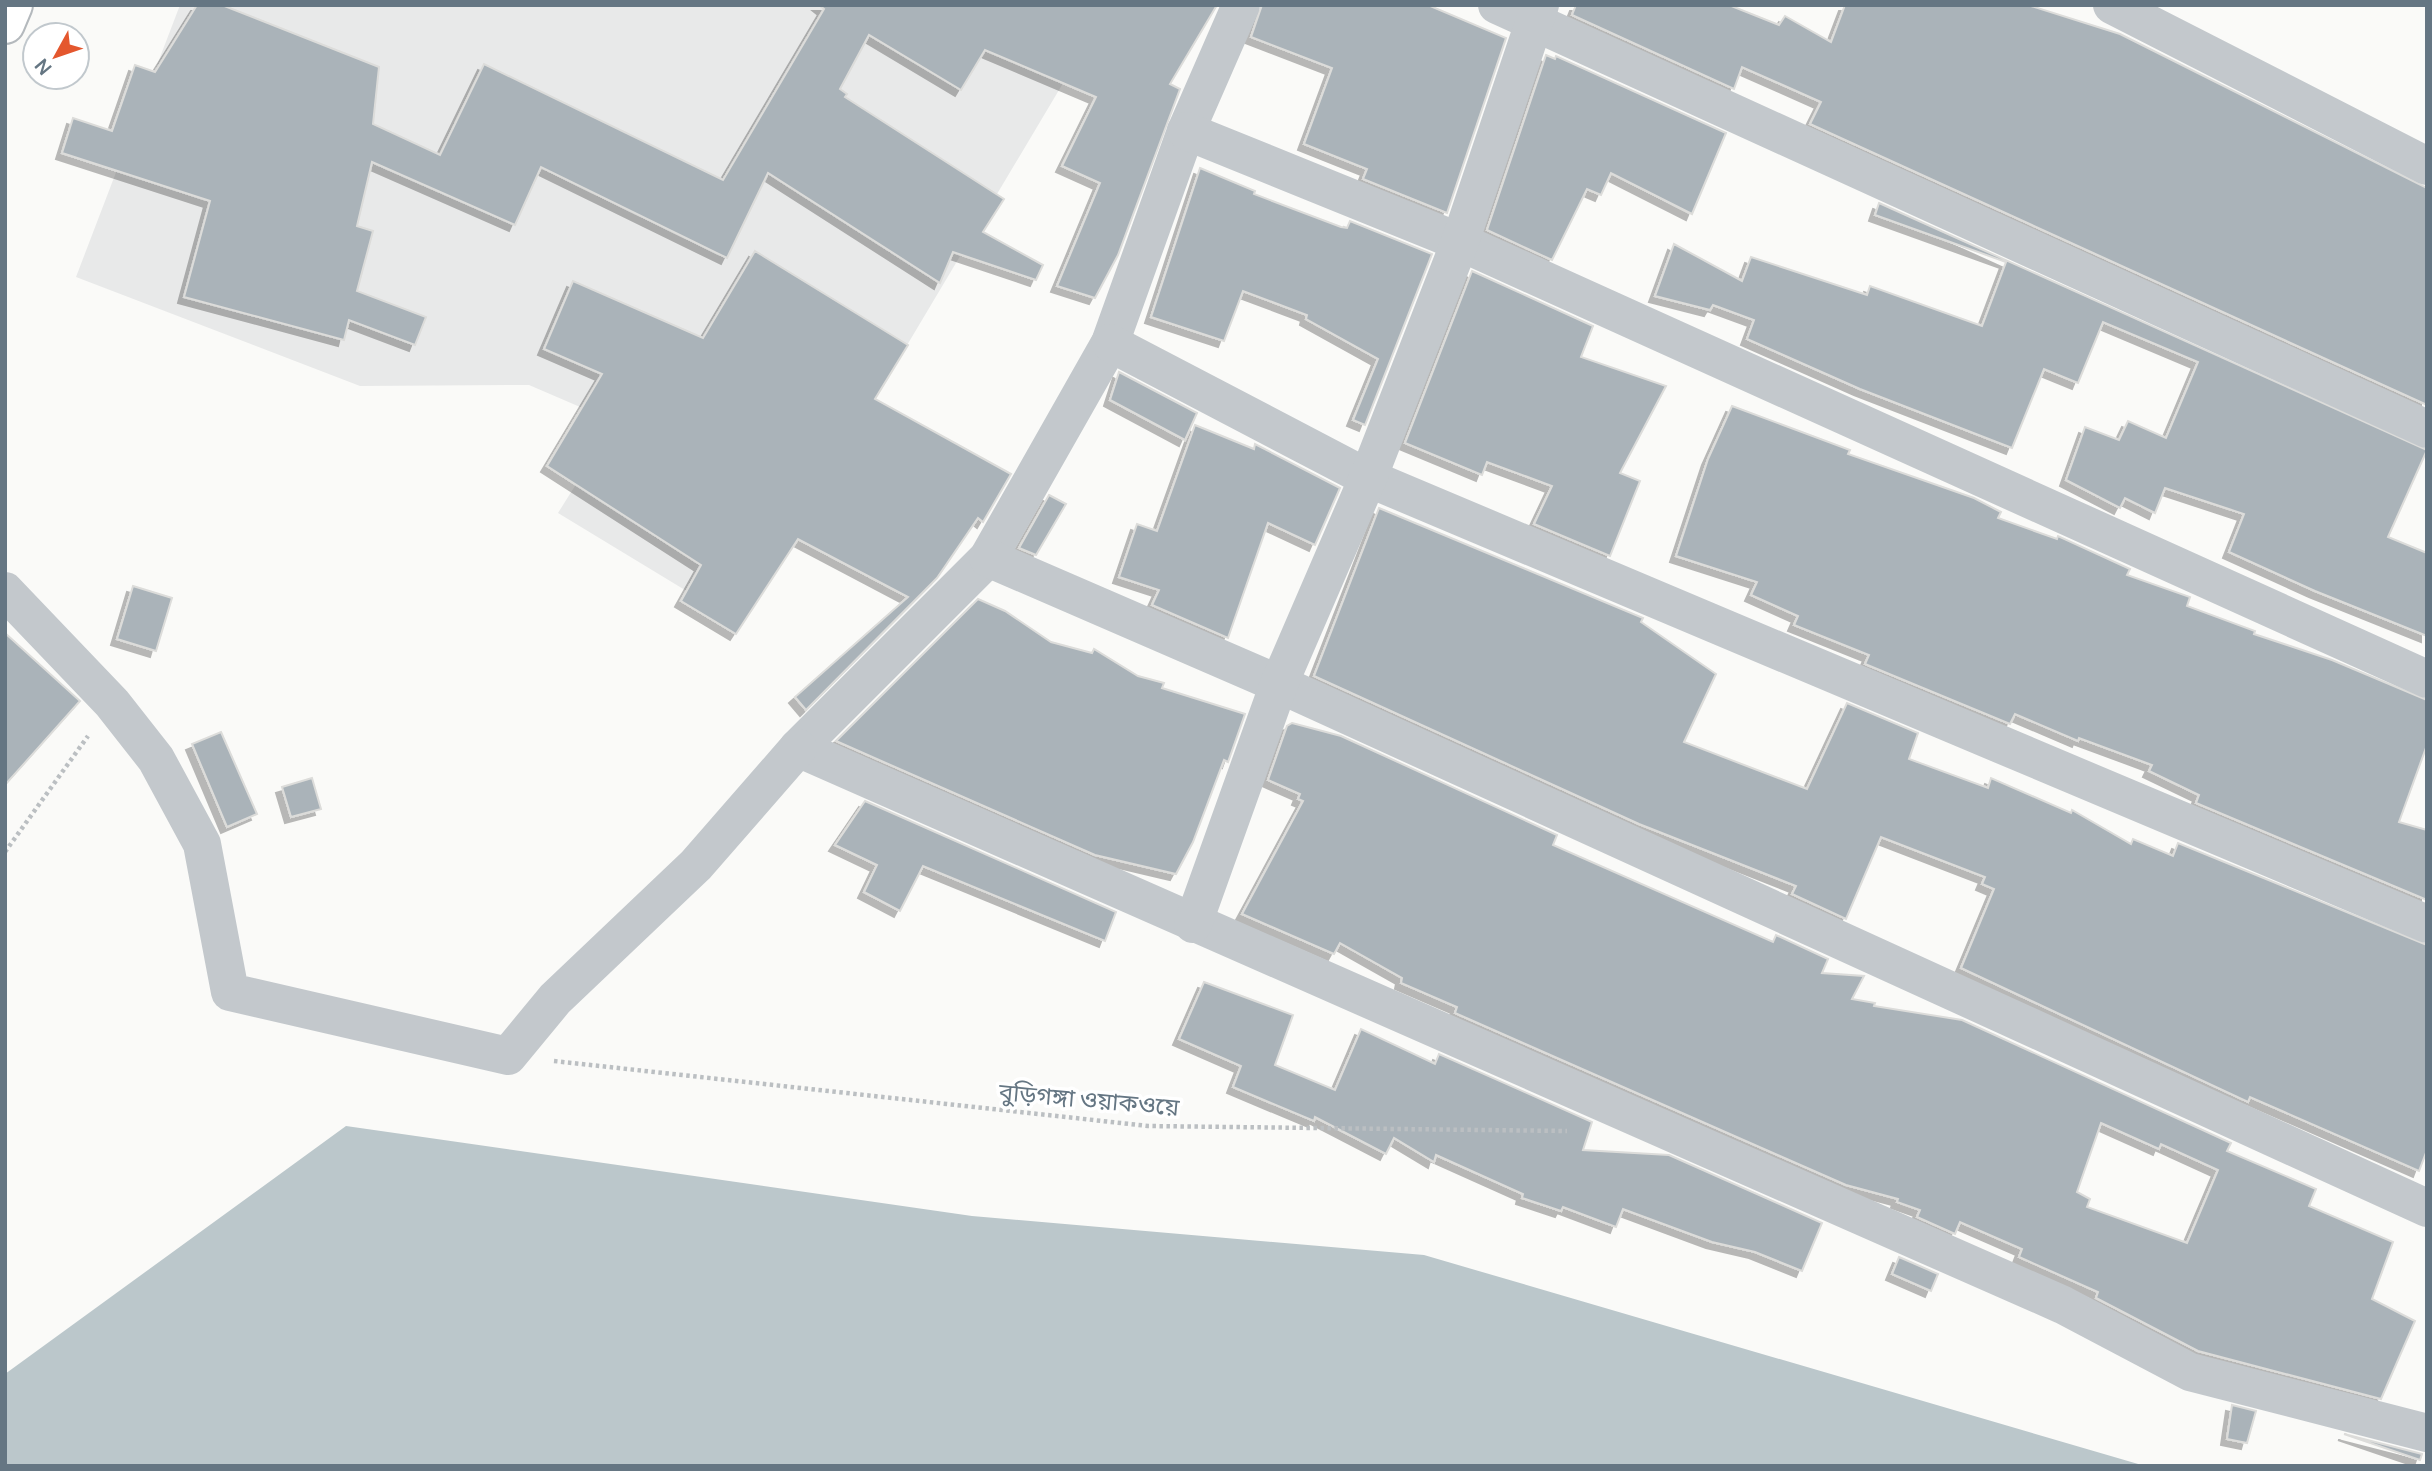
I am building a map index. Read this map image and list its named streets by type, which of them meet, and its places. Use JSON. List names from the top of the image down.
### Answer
{
  "streets": {
    "path": ["বুড়িগঙ্গা ওয়াকওয়ে"]
  },
  "north": "bottom left"
}
